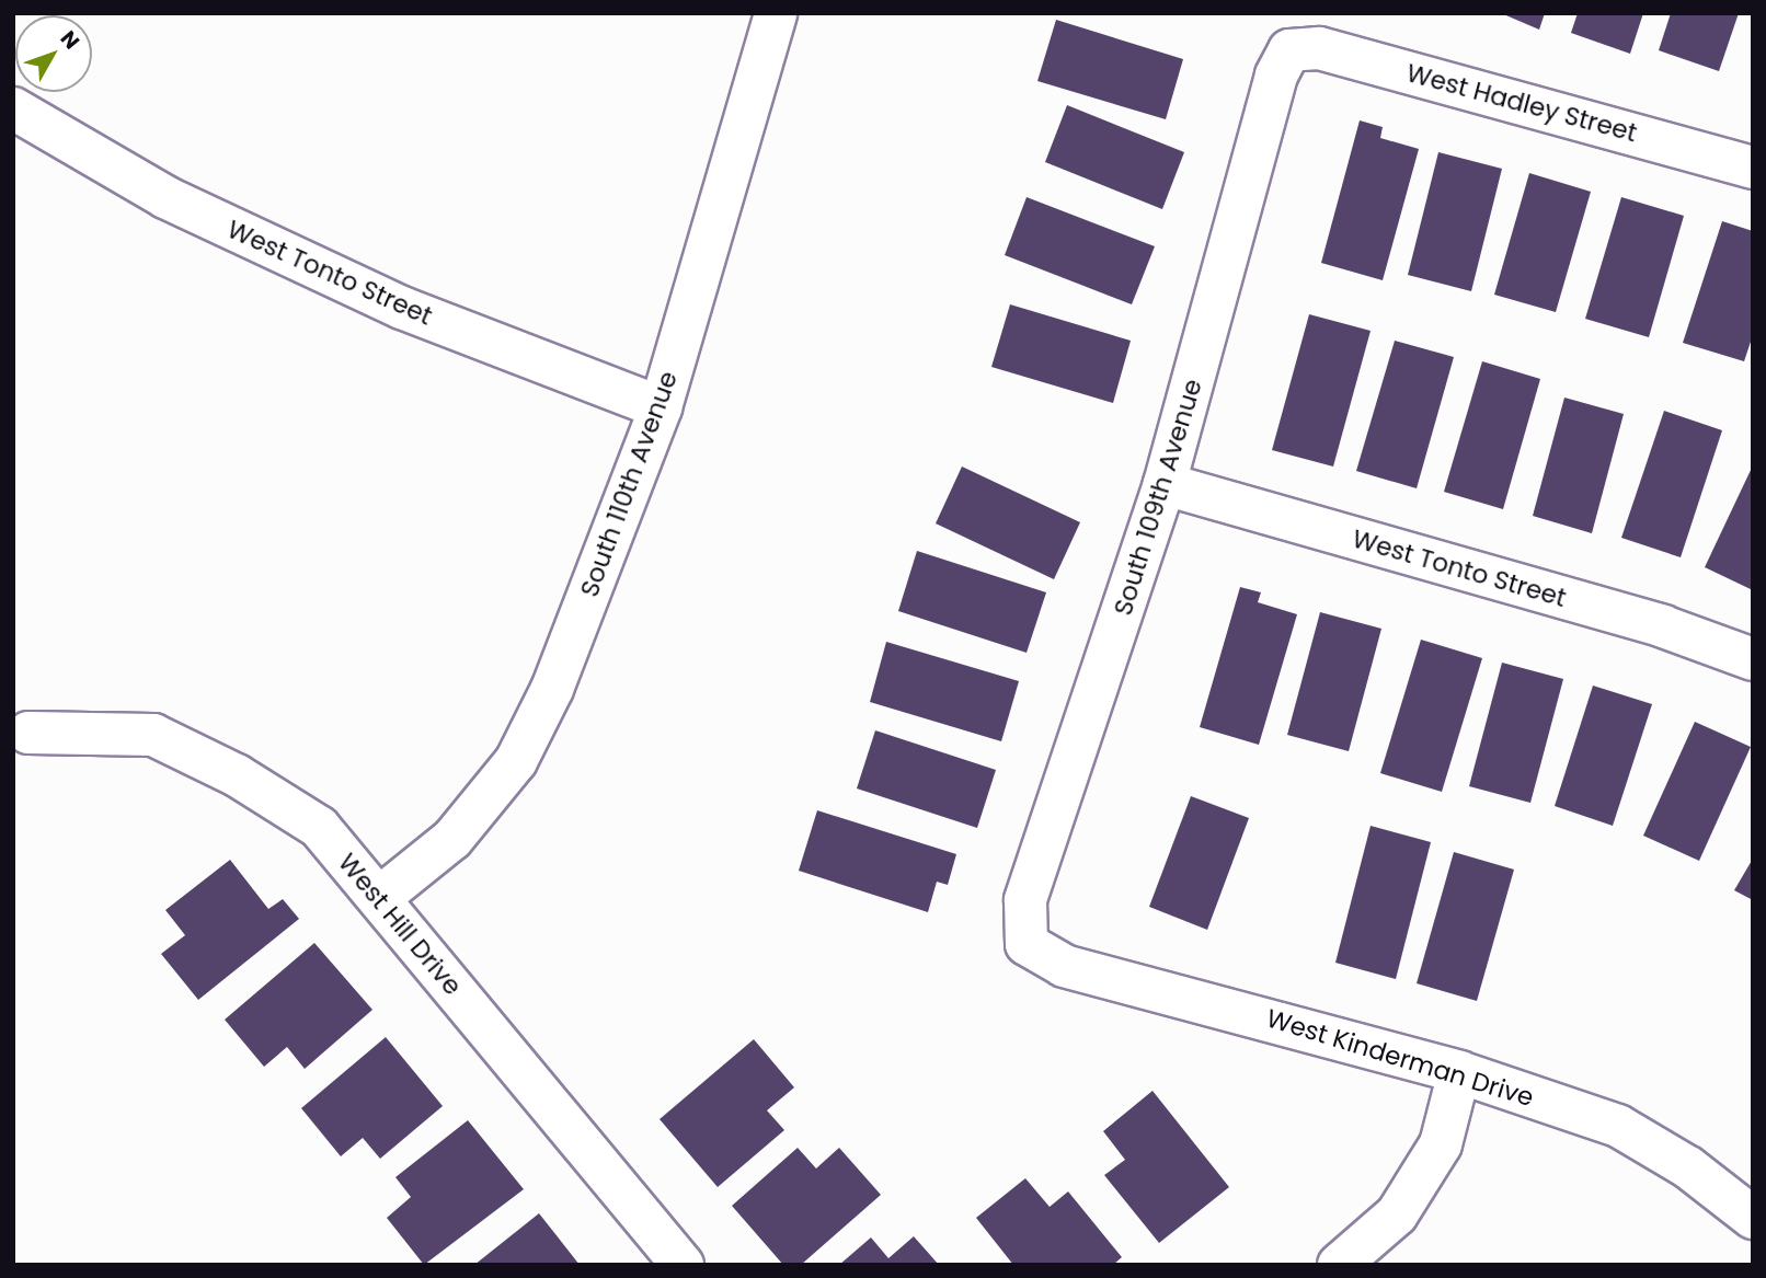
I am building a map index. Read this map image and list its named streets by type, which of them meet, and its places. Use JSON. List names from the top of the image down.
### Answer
{
  "streets": {
    "street": [
      "West Hadley Street",
      "West Tonto Street",
      "South 110th Avenue",
      "South 109th Avenue",
      "West Hill Drive",
      "West Kinderman Drive"
    ]
  },
  "crossings": [
    ["West Hadley Street", "South 109th Avenue"],
    ["West Tonto Street", "South 110th Avenue"],
    ["West Tonto Street", "South 109th Avenue"],
    ["South 110th Avenue", "West Hill Drive"],
    ["South 109th Avenue", "West Kinderman Drive"]
  ],
  "north": "top right"
}
